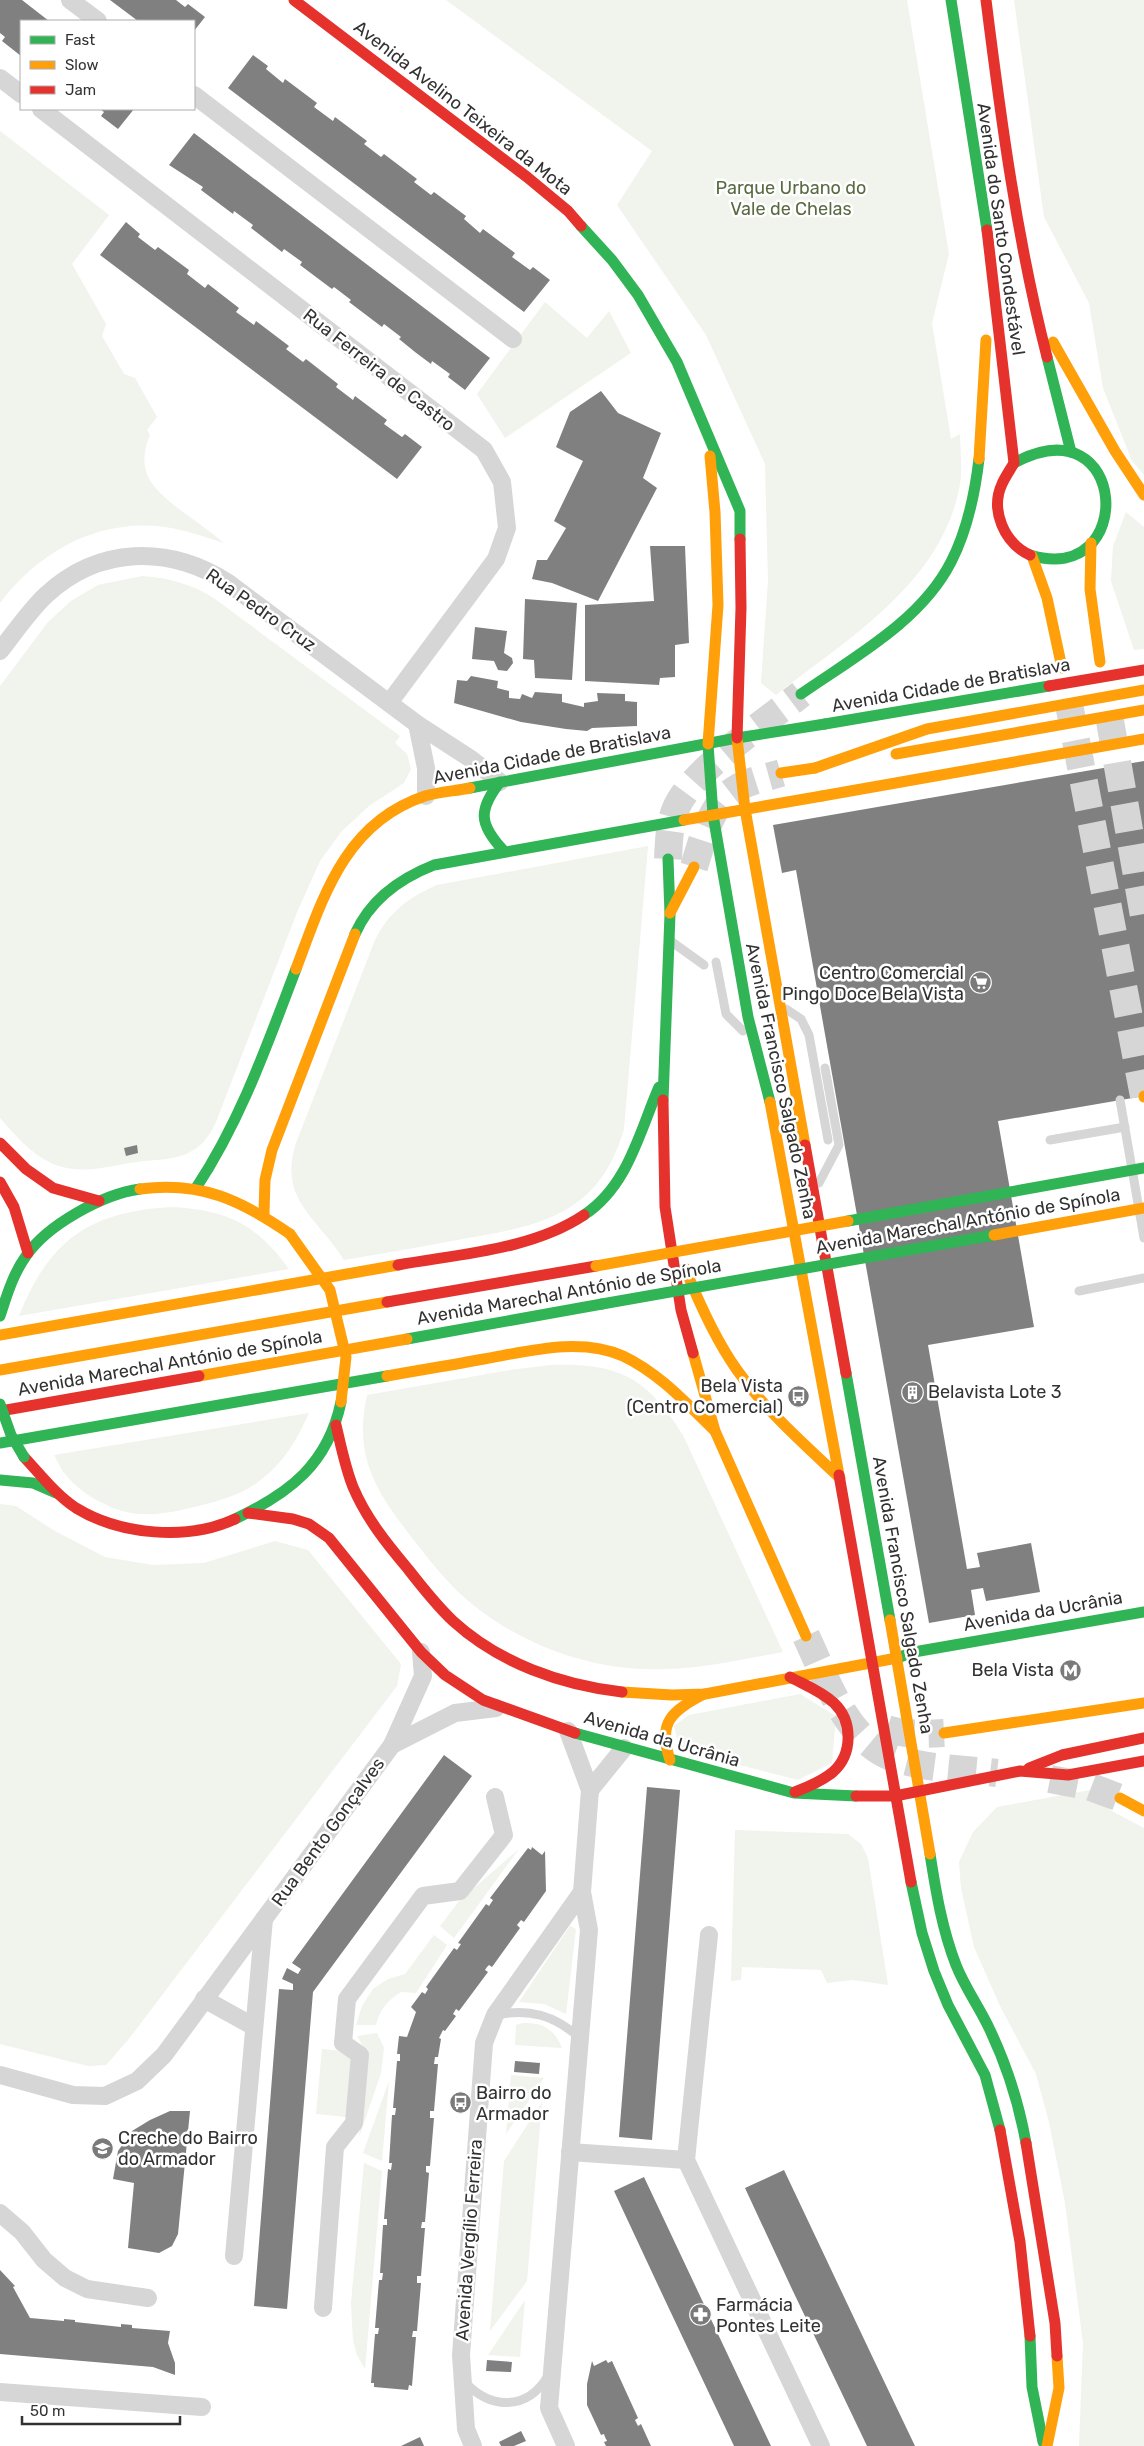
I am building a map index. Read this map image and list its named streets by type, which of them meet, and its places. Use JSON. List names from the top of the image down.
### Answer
{
  "streets": {
    "main road": [
      "Avenida Avelino Teixeira da Mota",
      "Avenida do Santo Condestável",
      "Avenida Cidade de Bratislava",
      "Avenida Francisco Salgado Zenha",
      "Avenida Marechal António de Spínola",
      "Avenida da Ucrânia"
    ],
    "street": [
      "Rua Ferreira de Castro",
      "Rua Pedro Cruz",
      "Rua Bento Gonçalves",
      "Avenida Vergílio Ferreira"
    ]
  },
  "crossings": [
    ["Avenida Avelino Teixeira da Mota", "Avenida Cidade de Bratislava"],
    ["Avenida Avelino Teixeira da Mota", "Avenida Francisco Salgado Zenha"],
    ["Rua Ferreira de Castro", "Rua Pedro Cruz"],
    ["Rua Pedro Cruz", "Avenida Cidade de Bratislava"],
    ["Avenida Cidade de Bratislava", "Avenida Francisco Salgado Zenha"],
    ["Avenida Francisco Salgado Zenha", "Avenida da Ucrânia"],
    ["Avenida da Ucrânia", "Rua Bento Gonçalves"]
  ],
  "parks": ["Parque Urbano do Vale de Chelas"],
  "places": {
    "supermarket": ["Centro Comercial Pingo Doce Bela Vista"],
    "building": ["Belavista Lote 3"],
    "bus stop": ["Bela Vista (Centro Comercial)", "Bairro do Armador"],
    "metro station": ["Bela Vista"],
    "school or university": ["Creche do Bairro do Armador"],
    "pharmacy": ["Farmácia Pontes Leite"]
  },
  "legend": ["Fast", "Slow", "Jam"],
  "scale_bar": "50 m"
}
